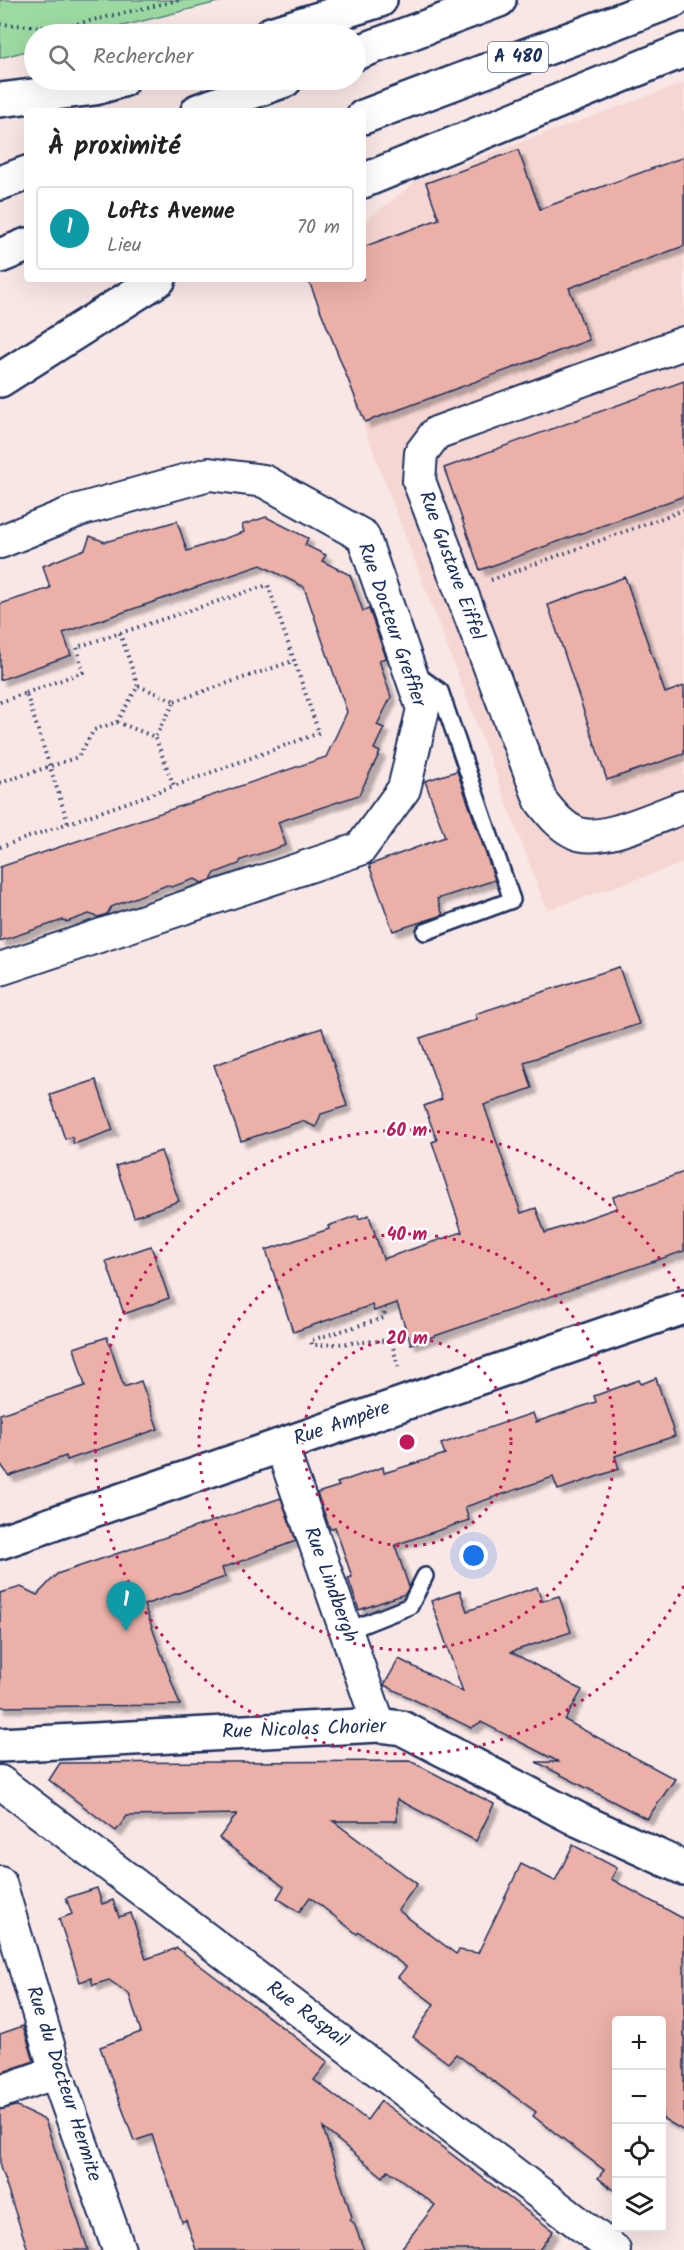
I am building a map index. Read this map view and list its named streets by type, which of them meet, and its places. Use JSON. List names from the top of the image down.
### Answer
{
  "streets": {
    "main road": ["A 480", "Rue Ampère", "Rue Nicolas Chorier"],
    "street": [
      "Rue Gustave Eiffel",
      "Rue Docteur Greffier",
      "Rue Lindbergh",
      "Rue Raspail",
      "Rue du Docteur Hermite"
    ]
  },
  "crossings": [
    ["Rue Ampère", "Rue Lindbergh"],
    ["Rue Lindbergh", "Rue Nicolas Chorier"]
  ],
  "page": {
    "search": "Rechercher",
    "heading": "À proximité",
    "list": [
      {
        "mark": "1",
        "name": "Lofts Avenue",
        "note": "Lieu",
        "value": "70 m"
      }
    ],
    "pins": "1",
    "map_buttons": ["+", "−"]
  },
  "rings": ["60 m", "40 m", "20 m"]
}
